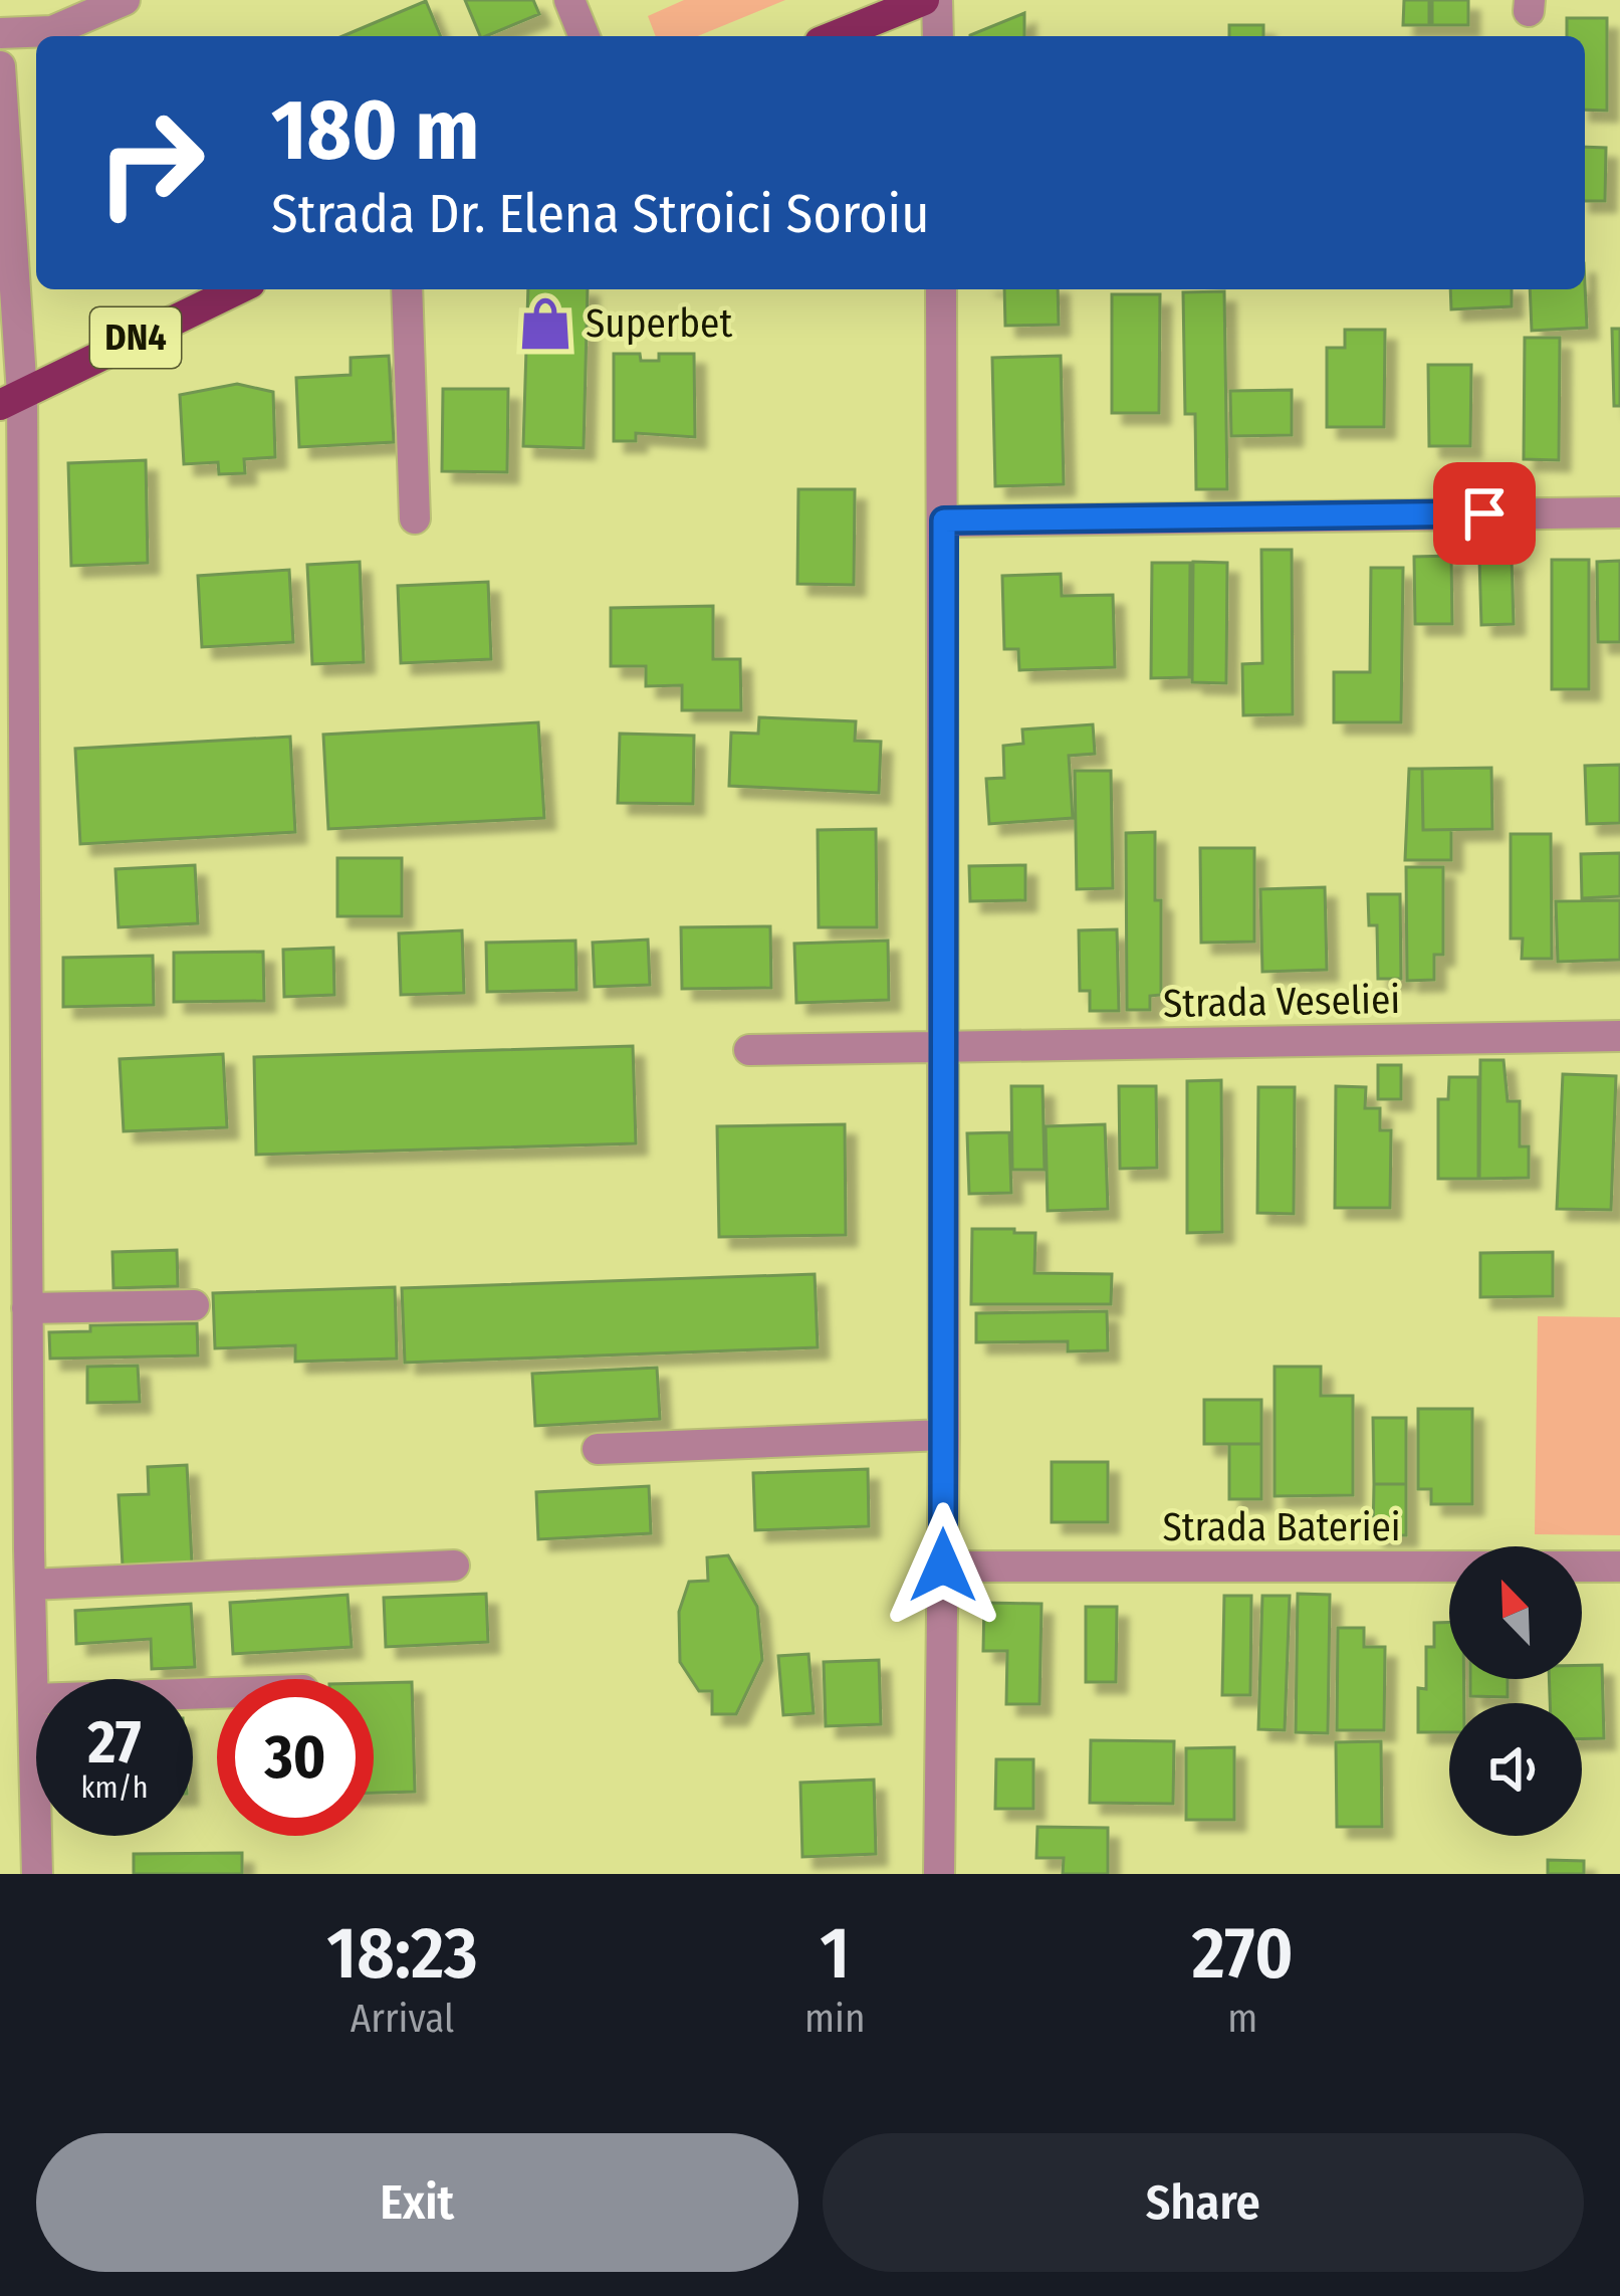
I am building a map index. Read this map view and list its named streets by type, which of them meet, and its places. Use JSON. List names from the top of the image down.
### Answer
{
  "streets": {
    "main road": ["DN4"],
    "street": ["Strada Veseliei", "Strada Bateriei"]
  },
  "places": {
    "shop": ["Superbet"]
  },
  "north": "top left",
  "page": {
    "turn": ["180 m", "Strada Dr. Elena Stroici Soroiu"],
    "speed": "27 km/h",
    "limit": "30",
    "eta": [
      "18:23",
      "Arrival",
      "1",
      "min",
      "270",
      "m"
    ],
    "buttons": ["Exit", "Share"]
  }
}
